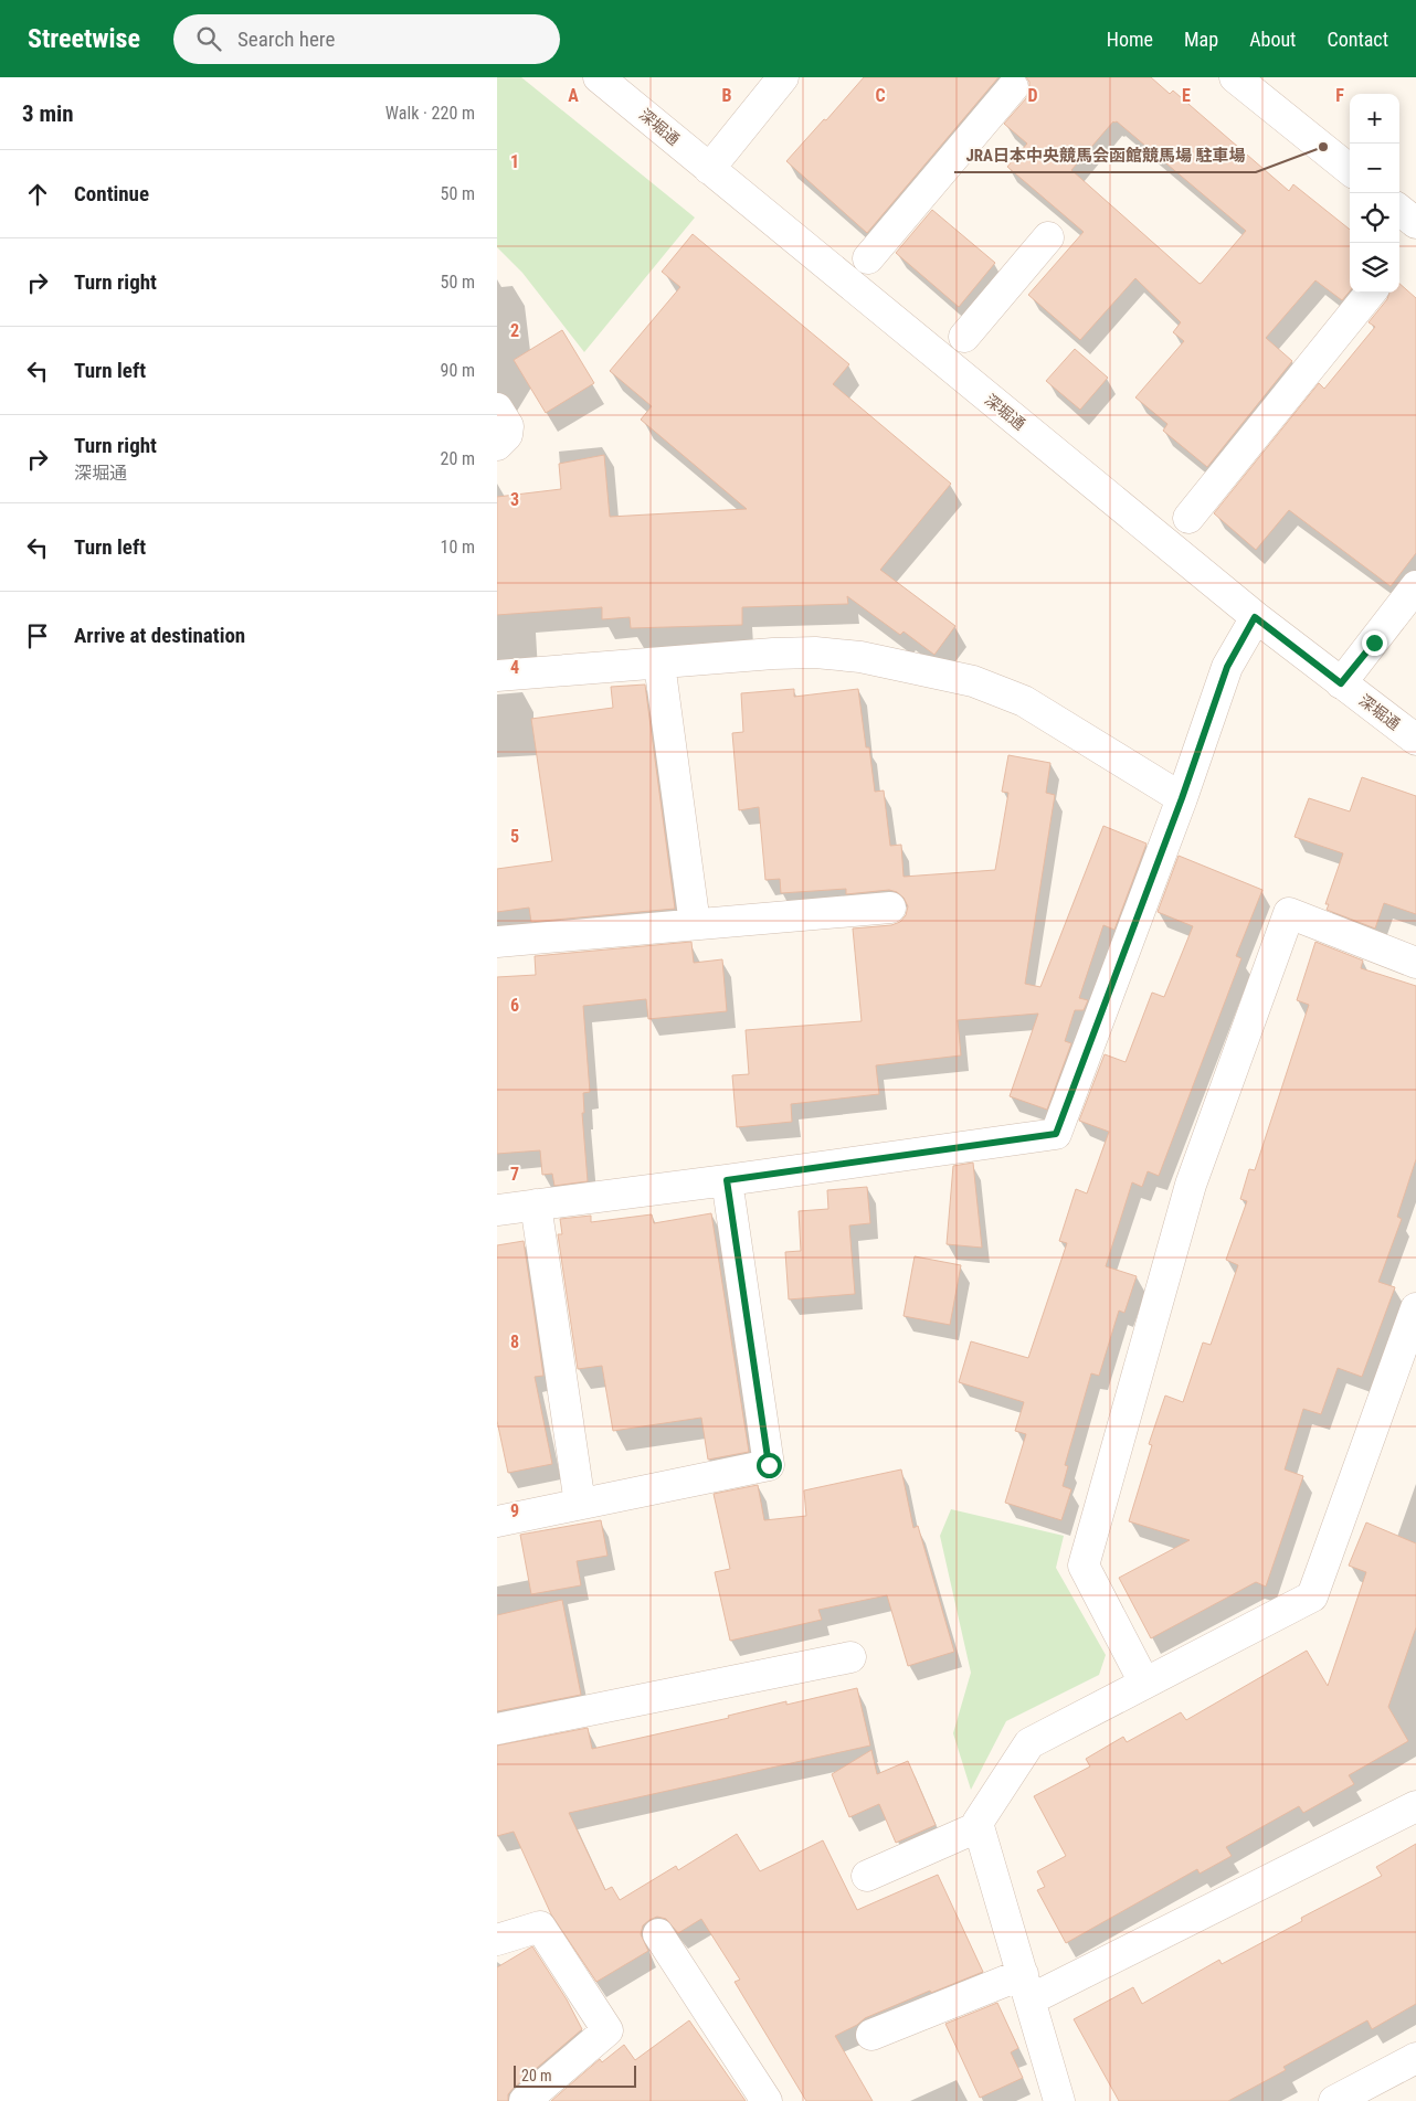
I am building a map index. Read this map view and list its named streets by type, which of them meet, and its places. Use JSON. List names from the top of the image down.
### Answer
{
  "streets": {
    "street": ["深堀通"]
  },
  "places": ["JRA日本中央競馬会函館競馬場 駐車場"],
  "scale_bar": "20 m",
  "page": {
    "header": "Streetwise",
    "search": "Search here",
    "nav": [
      "Home",
      "Map",
      "About",
      "Contact"
    ],
    "heading": ["3 min", "Walk · 220 m"],
    "map_buttons": ["+", "−"],
    "list": [
      ["Continue", "50 m"],
      ["Turn right", "50 m"],
      ["Turn left", "90 m"],
      ["Turn right", "深堀通", "20 m"],
      ["Turn left", "10 m"],
      "Arrive at destination"
    ],
    "scale": "20 m"
  },
  "grid": {
    "columns": [
      "A",
      "B",
      "C",
      "D",
      "E",
      "F"
    ],
    "rows": [
      "1",
      "2",
      "3",
      "4",
      "5",
      "6",
      "7",
      "8",
      "9"
    ]
  }
}
